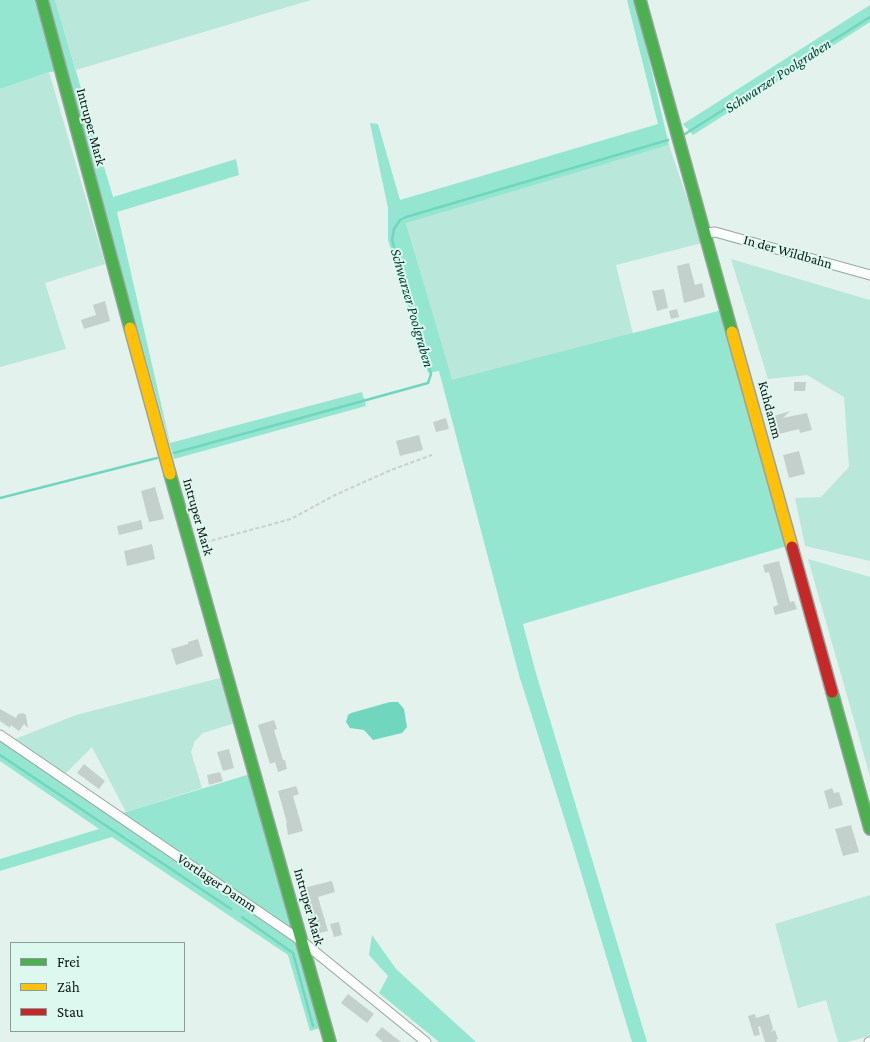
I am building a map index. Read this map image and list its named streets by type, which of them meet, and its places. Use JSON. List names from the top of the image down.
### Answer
{
  "streets": {
    "street": [
      "Intruper Mark",
      "In der Wildbahn",
      "Kuhdamm",
      "Vortlager Damm"
    ]
  },
  "crossings": [
    ["Intruper Mark", "Vortlager Damm"],
    ["In der Wildbahn", "Kuhdamm"]
  ],
  "water": ["Schwarzer Poolgraben"],
  "legend": ["Frei", "Zäh", "Stau"]
}
